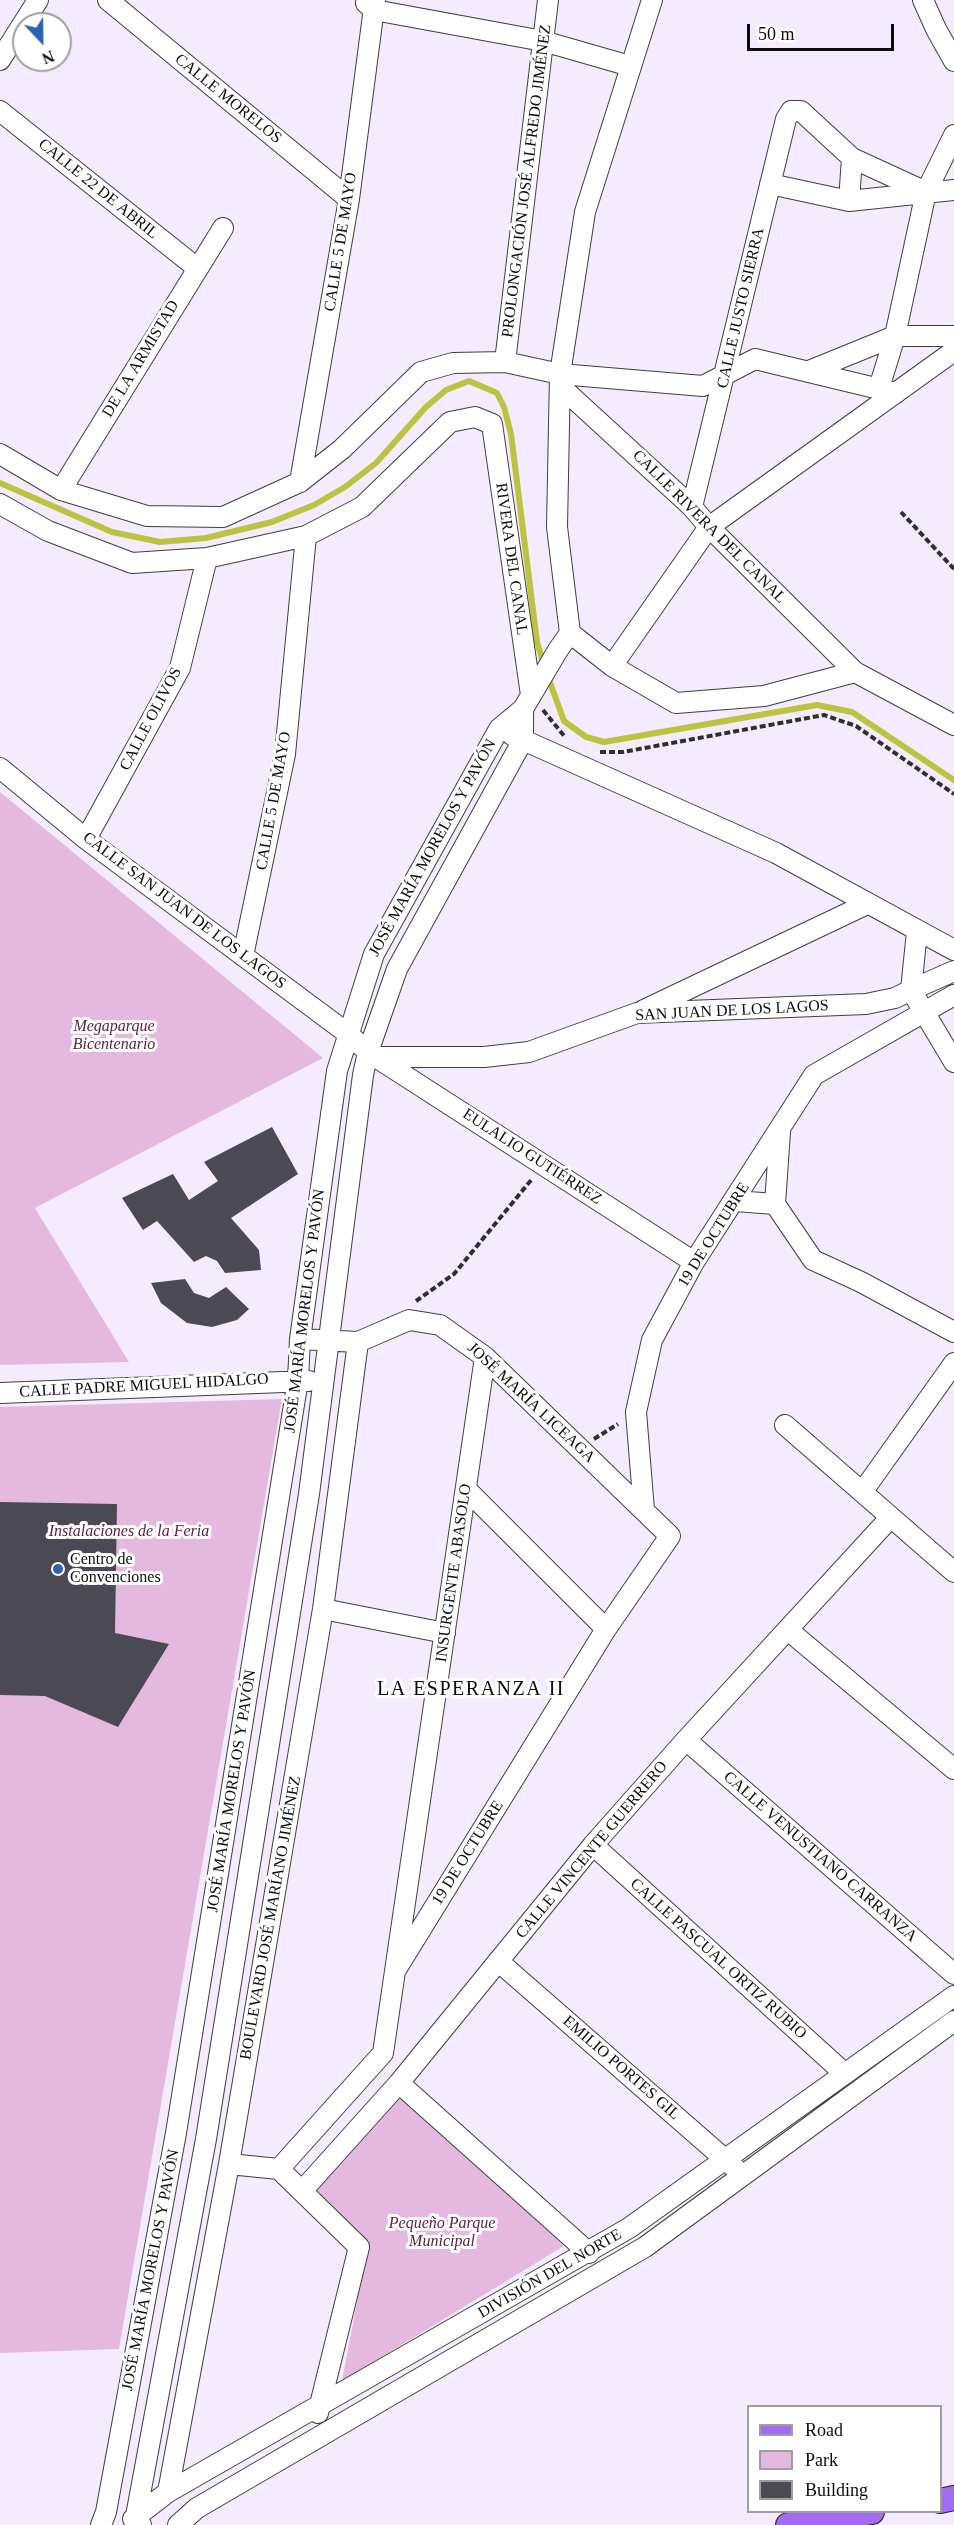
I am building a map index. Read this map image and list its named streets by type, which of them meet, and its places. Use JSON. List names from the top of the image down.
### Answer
{
  "streets": {
    "street": [
      "CALLE MORELOS",
      "PROLONGACIÓN JOSÉ ALFREDO JIMÉNEZ",
      "CALLE 22 DE ABRIL",
      "CALLE 5 DE MAYO",
      "CALLE JUSTO SIERRA",
      "DE LA ARMISTAD",
      "CALLE RIVERA DEL CANAL",
      "RIVERA DEL CANAL",
      "CALLE OLIVOS",
      "JOSÉ MARÍA MORELOS Y PAVÓN",
      "CALLE SAN JUAN DE LOS LAGOS",
      "SAN JUAN DE LOS LAGOS",
      "EULALIO GUTIÉRREZ",
      "19 DE OCTUBRE",
      "CALLE PADRE MIGUEL HIDALGO",
      "JOSÉ MARÍA LICEAGA",
      "INSURGENTE ABASOLO",
      "CALLE VINCENTE GUERRERO",
      "CALLE VENUSTIANO CARRANZA",
      "BOULEVARD JOSÉ MARÍANO JIMÉNEZ",
      "CALLE PASCUAL ORTIZ RUBIO",
      "EMILIO PORTES GIL",
      "DIVISIÓN DEL NORTE"
    ]
  },
  "crossings": [
    ["CALLE MORELOS", "CALLE 5 DE MAYO"],
    ["CALLE 22 DE ABRIL", "DE LA ARMISTAD"],
    ["CALLE 5 DE MAYO", "RIVERA DEL CANAL"],
    ["CALLE 5 DE MAYO", "CALLE SAN JUAN DE LOS LAGOS"],
    ["CALLE JUSTO SIERRA", "CALLE RIVERA DEL CANAL"],
    ["RIVERA DEL CANAL", "JOSÉ MARÍA MORELOS Y PAVÓN"],
    ["CALLE OLIVOS", "CALLE SAN JUAN DE LOS LAGOS"],
    ["JOSÉ MARÍA MORELOS Y PAVÓN", "CALLE SAN JUAN DE LOS LAGOS"],
    ["JOSÉ MARÍA MORELOS Y PAVÓN", "SAN JUAN DE LOS LAGOS"],
    ["JOSÉ MARÍA MORELOS Y PAVÓN", "EULALIO GUTIÉRREZ"],
    ["JOSÉ MARÍA MORELOS Y PAVÓN", "CALLE PADRE MIGUEL HIDALGO"],
    ["JOSÉ MARÍA MORELOS Y PAVÓN", "JOSÉ MARÍA LICEAGA"],
    ["JOSÉ MARÍA MORELOS Y PAVÓN", "DIVISIÓN DEL NORTE"],
    ["CALLE SAN JUAN DE LOS LAGOS", "SAN JUAN DE LOS LAGOS"],
    ["CALLE SAN JUAN DE LOS LAGOS", "EULALIO GUTIÉRREZ"],
    ["SAN JUAN DE LOS LAGOS", "EULALIO GUTIÉRREZ"],
    ["EULALIO GUTIÉRREZ", "19 DE OCTUBRE"],
    ["19 DE OCTUBRE", "JOSÉ MARÍA LICEAGA"],
    ["19 DE OCTUBRE", "INSURGENTE ABASOLO"],
    ["JOSÉ MARÍA LICEAGA", "INSURGENTE ABASOLO"],
    ["JOSÉ MARÍA LICEAGA", "BOULEVARD JOSÉ MARÍANO JIMÉNEZ"],
    ["CALLE VINCENTE GUERRERO", "CALLE VENUSTIANO CARRANZA"],
    ["CALLE VINCENTE GUERRERO", "CALLE PASCUAL ORTIZ RUBIO"],
    ["CALLE VINCENTE GUERRERO", "EMILIO PORTES GIL"],
    ["BOULEVARD JOSÉ MARÍANO JIMÉNEZ", "DIVISIÓN DEL NORTE"],
    ["CALLE PASCUAL ORTIZ RUBIO", "DIVISIÓN DEL NORTE"],
    ["EMILIO PORTES GIL", "DIVISIÓN DEL NORTE"]
  ],
  "districts": ["LA ESPERANZA II"],
  "parks": ["Megaparque Bicentenario", "Instalaciones de la Feria", "Pequeño Parque Municipal"],
  "places": ["Centro de Convenciones"],
  "legend": ["Road", "Park", "Building"],
  "scale_bar": "50 m",
  "north": "bottom"
}
